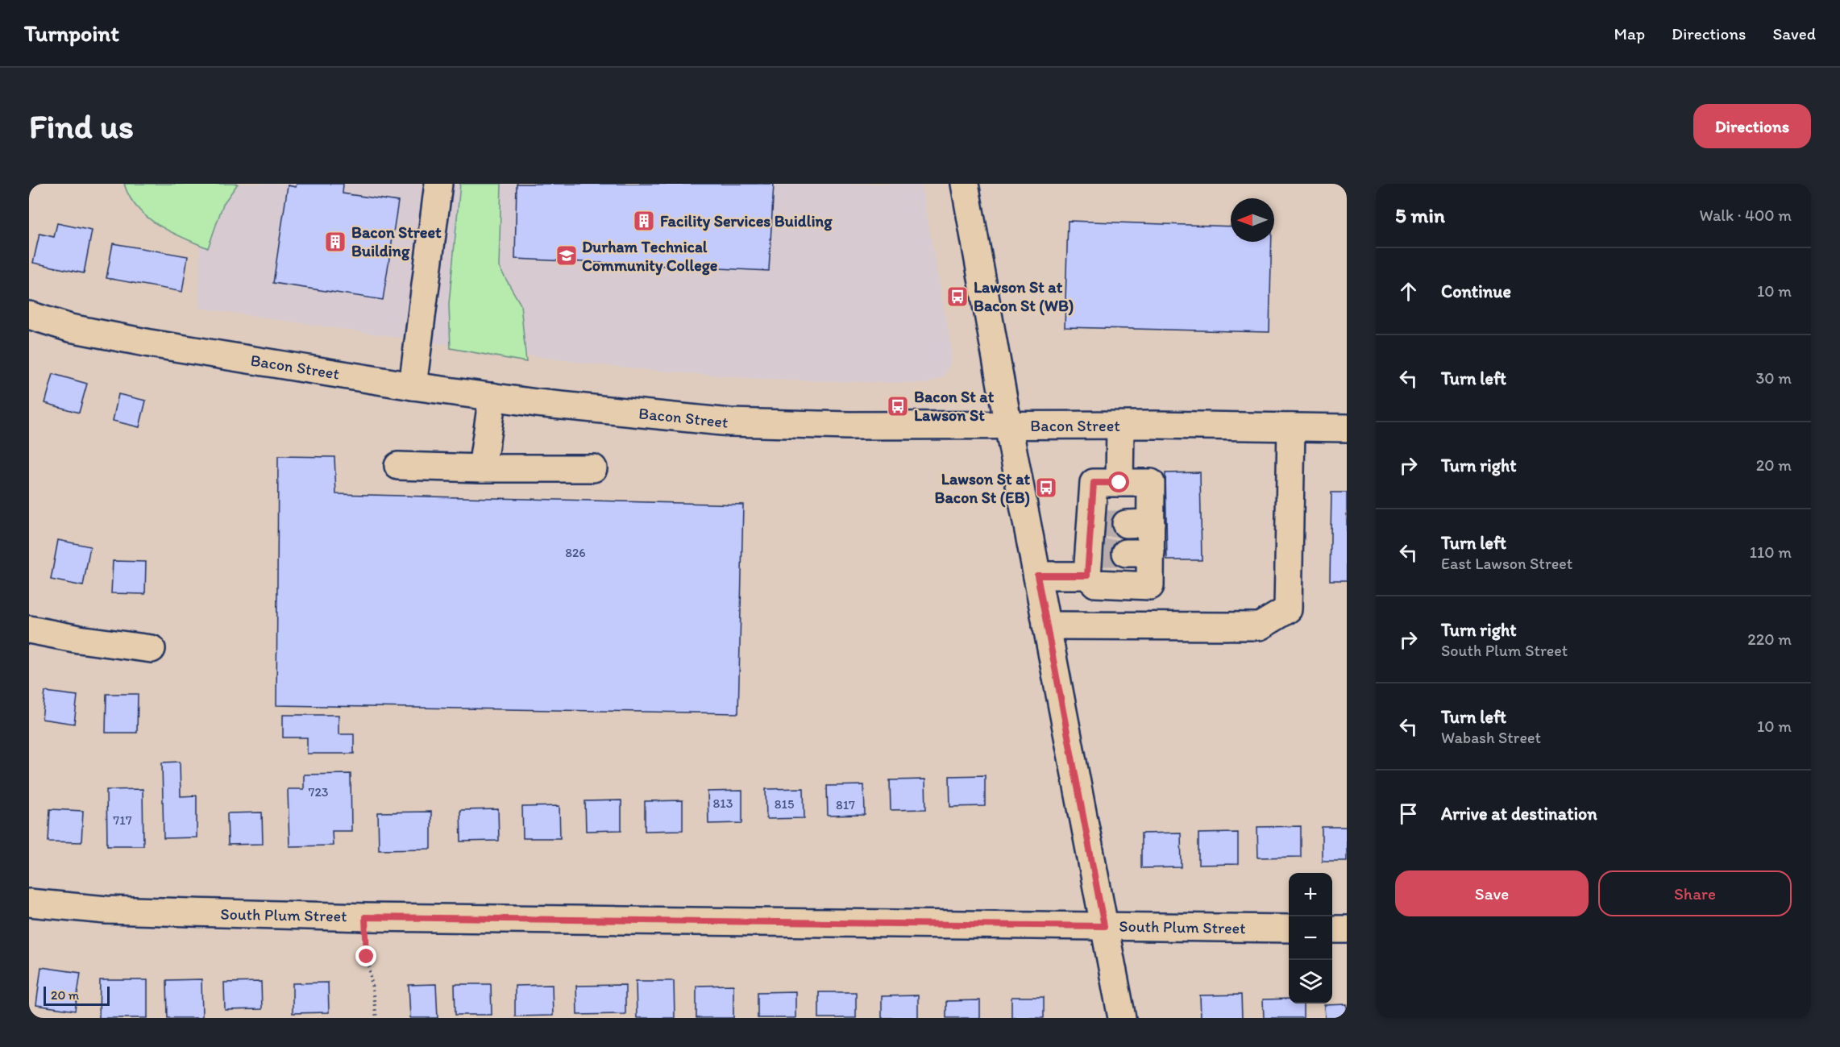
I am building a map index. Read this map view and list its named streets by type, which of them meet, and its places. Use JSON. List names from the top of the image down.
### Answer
{
  "streets": {
    "street": ["Bacon Street", "South Plum Street"]
  },
  "places": {
    "building": ["Facility Services Buidling", "Bacon Street Building"],
    "school or university": ["Durham Technical Community College"],
    "bus stop": ["Lawson St at Bacon St (WB)", "Bacon St at Lawson St", "Lawson St at Bacon St (EB)"]
  },
  "house_numbers": [
    "826",
    "723",
    "813",
    "815",
    "817",
    "717"
  ],
  "scale_bar": "20 m",
  "north": "left",
  "page": {
    "header": "Turnpoint",
    "nav": ["Map", "Directions", "Saved"],
    "buttons": [
      "Directions",
      ["Save", "Share"]
    ],
    "title": "Find us",
    "heading": ["5 min", "Walk · 400 m"],
    "list": [
      ["Continue", "10 m"],
      ["Turn left", "30 m"],
      ["Turn right", "20 m"],
      ["Turn left", "East Lawson Street", "110 m"],
      ["Turn right", "South Plum Street", "220 m"],
      ["Turn left", "Wabash Street", "10 m"],
      "Arrive at destination"
    ],
    "map_buttons": ["+", "−"],
    "scale": "20 m"
  }
}
